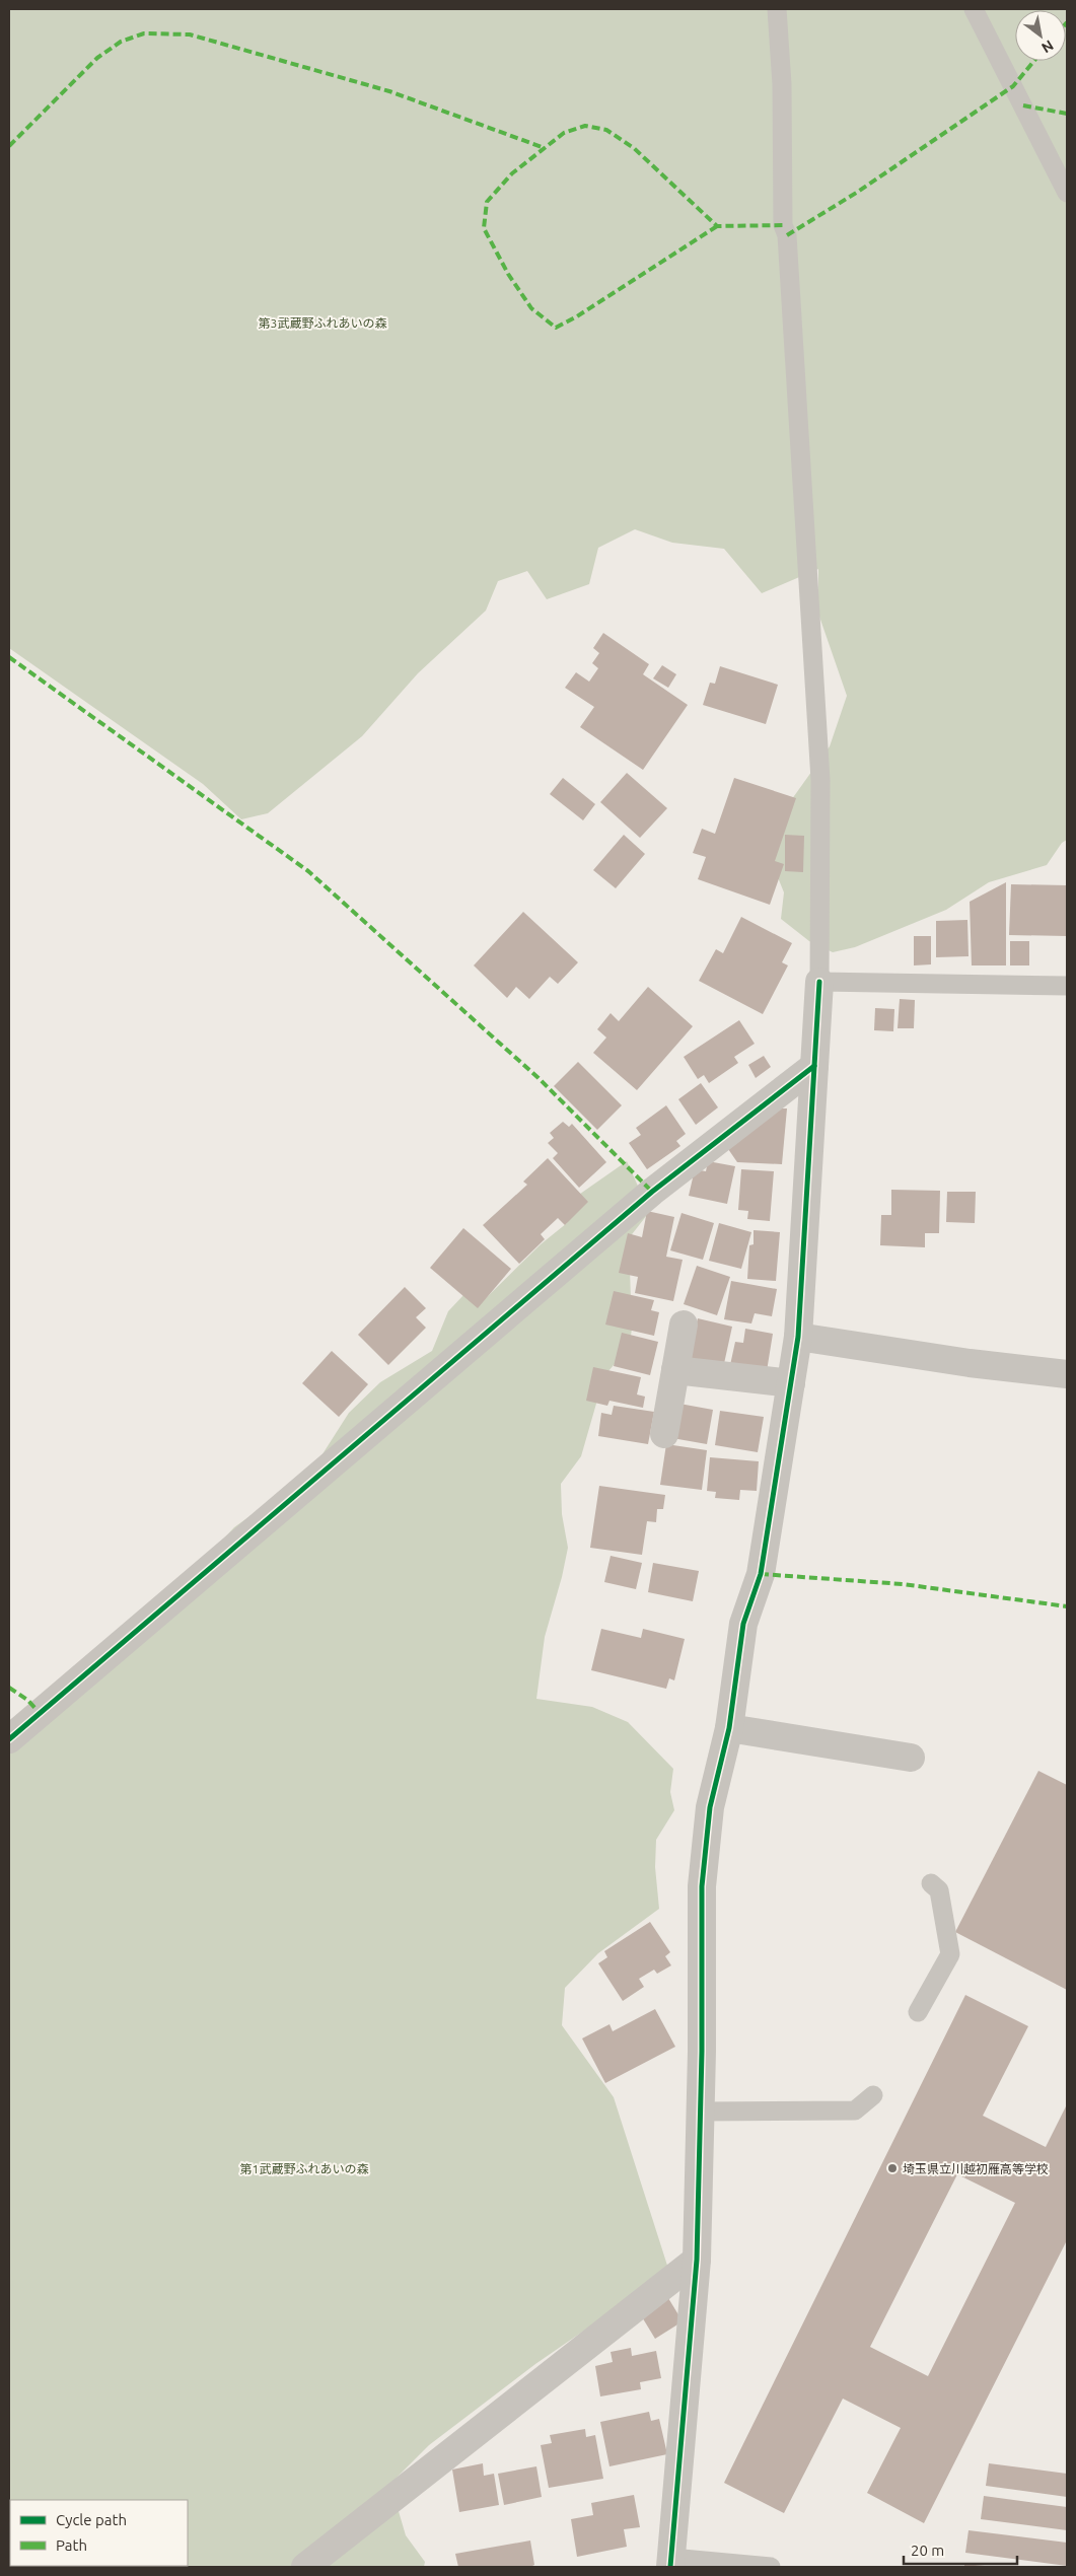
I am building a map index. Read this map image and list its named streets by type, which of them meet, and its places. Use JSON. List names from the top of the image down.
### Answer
{
  "parks": ["第3武蔵野ふれあいの森", "第1武蔵野ふれあいの森"],
  "places": ["埼玉県立川越初雁高等学校"],
  "legend": ["Cycle path", "Path"],
  "scale_bar": "20 m",
  "north": "bottom right"
}
